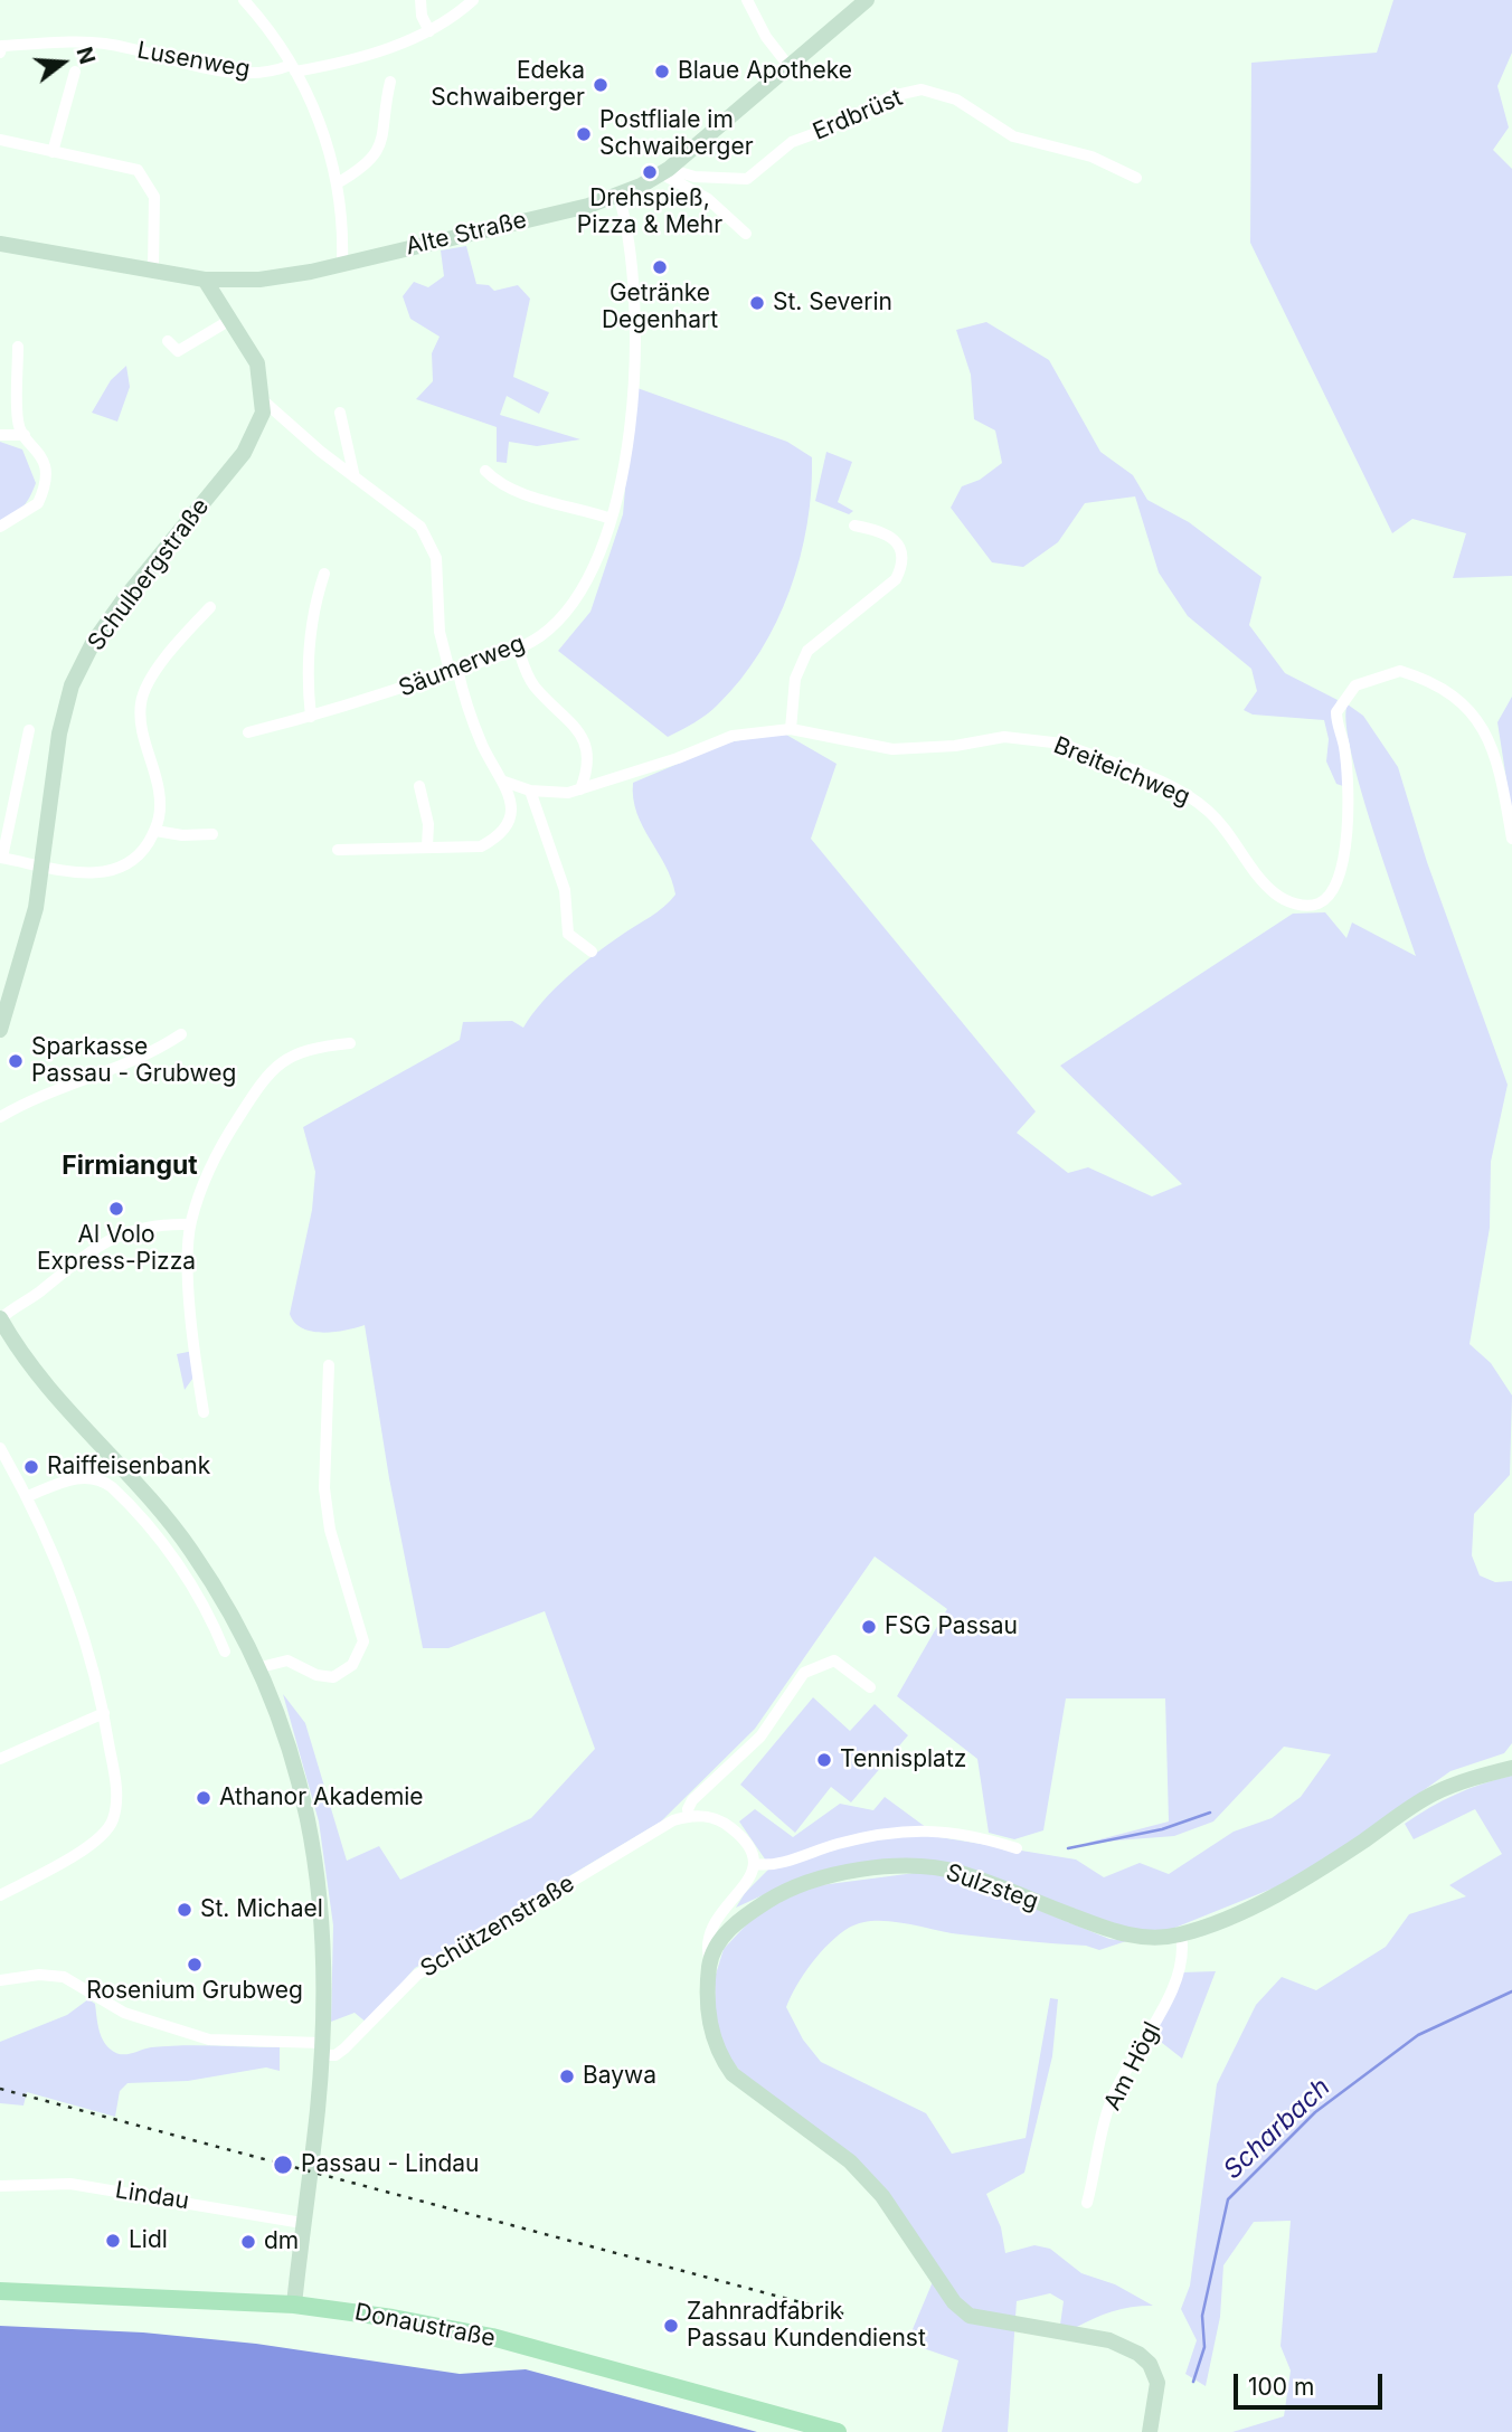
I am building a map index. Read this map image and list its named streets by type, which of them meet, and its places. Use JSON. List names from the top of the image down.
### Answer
{
  "streets": {
    "main road": ["Donaustraße"],
    "street": [
      "Lusenweg",
      "Erdbrüst",
      "Alte Straße",
      "Schulbergstraße",
      "Säumerweg",
      "Breiteichweg",
      "Sulzsteg",
      "Schützenstraße",
      "Am Högl",
      "Lindau"
    ]
  },
  "crossings": [
    ["Erdbrüst", "Alte Straße"],
    ["Alte Straße", "Schulbergstraße"],
    ["Alte Straße", "Säumerweg"],
    ["Sulzsteg", "Am Högl"]
  ],
  "districts": ["Firmiangut"],
  "water": ["Scharbach"],
  "places": [
    "Blaue Apotheke",
    "Edeka Schwaiberger",
    "Postfliale im Schwaiberger",
    "Drehspieß, Pizza & Mehr",
    "Getränke Degenhart",
    "St. Severin",
    "Sparkasse Passau - Grubweg",
    "Al Volo Express-Pizza",
    "Raiffeisenbank",
    "FSG Passau",
    "Tennisplatz",
    "Athanor Akademie",
    "St. Michael",
    "Rosenium Grubweg",
    "Baywa",
    "Passau - Lindau",
    "Lidl",
    "dm",
    "Zahnradfabrik Passau Kundendienst"
  ],
  "scale_bar": "100 m",
  "north": "right"
}
